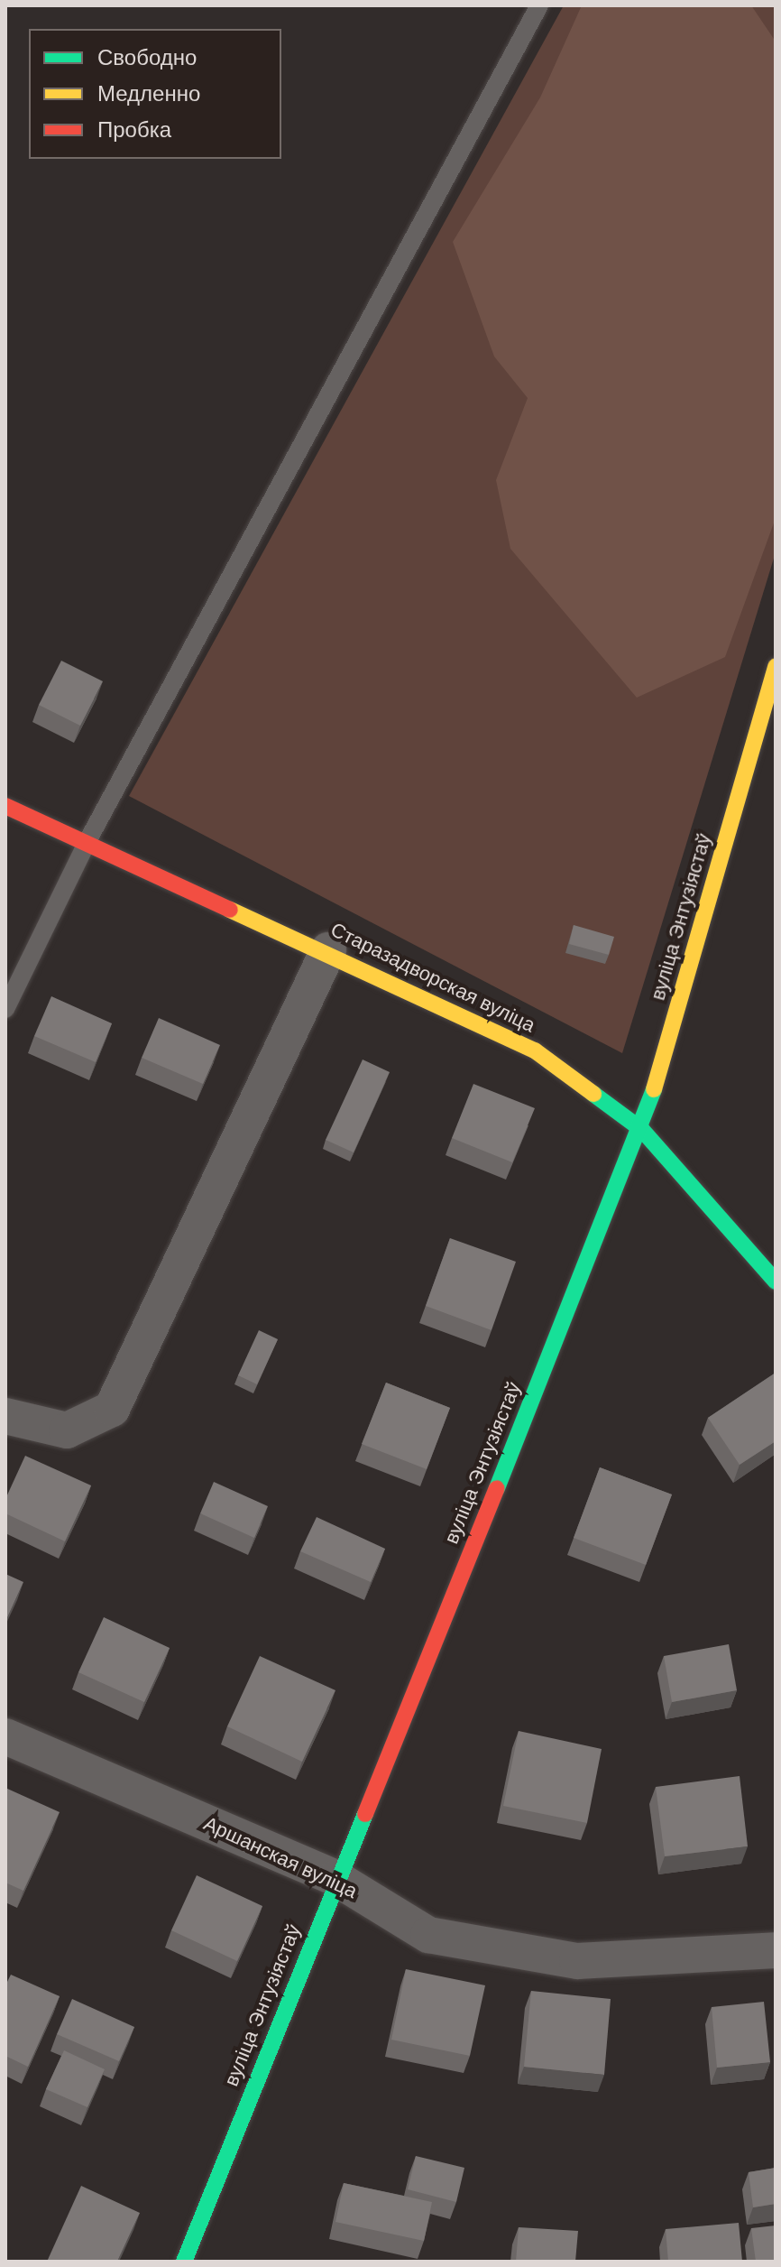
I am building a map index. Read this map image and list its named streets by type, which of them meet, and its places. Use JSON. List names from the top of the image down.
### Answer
{
  "streets": {
    "street": ["вуліца Энтузіястаў", "Старазадворская вуліца", "Аршанская вуліца"]
  },
  "crossings": [
    ["вуліца Энтузіястаў", "Старазадворская вуліца"],
    ["вуліца Энтузіястаў", "Аршанская вуліца"]
  ],
  "legend": ["Свободно", "Медленно", "Пробка"]
}
